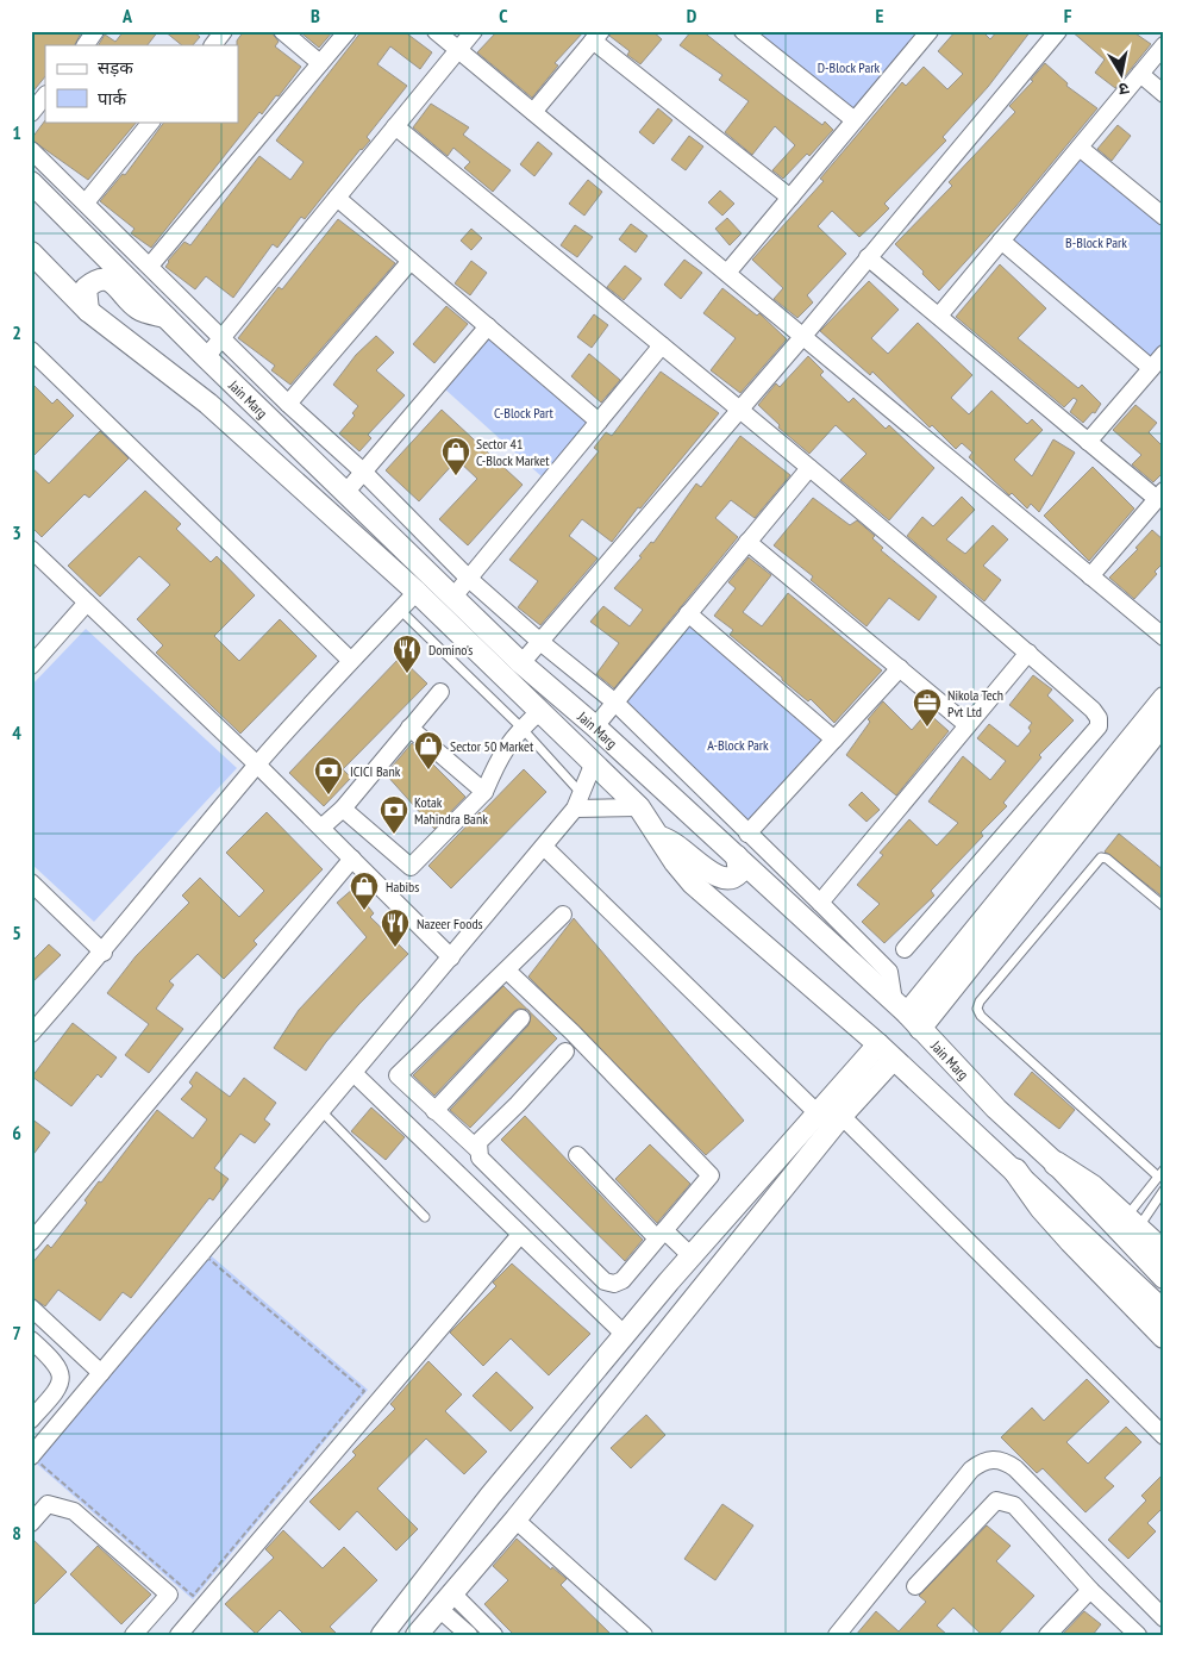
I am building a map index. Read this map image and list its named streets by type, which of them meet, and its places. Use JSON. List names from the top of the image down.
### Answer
{
  "streets": {
    "street": ["Jain Marg"]
  },
  "parks": [
    "D-Block Park",
    "B-Block Park",
    "C-Block Part",
    "A-Block Park"
  ],
  "places": {
    "shop": ["Sector 41 C-Block Market", "Sector 50 Market", "Habibs"],
    "restaurant": ["Domino's", "Nazeer Foods"],
    "office": ["Nikola Tech Pvt Ltd"],
    "bank": ["ICICI Bank", "Kotak Mahindra Bank"]
  },
  "legend": ["सड़क", "पार्क"],
  "north": "bottom",
  "grid": {
    "columns": [
      "A",
      "B",
      "C",
      "D",
      "E",
      "F"
    ],
    "rows": [
      "1",
      "2",
      "3",
      "4",
      "5",
      "6",
      "7",
      "8"
    ]
  }
}
